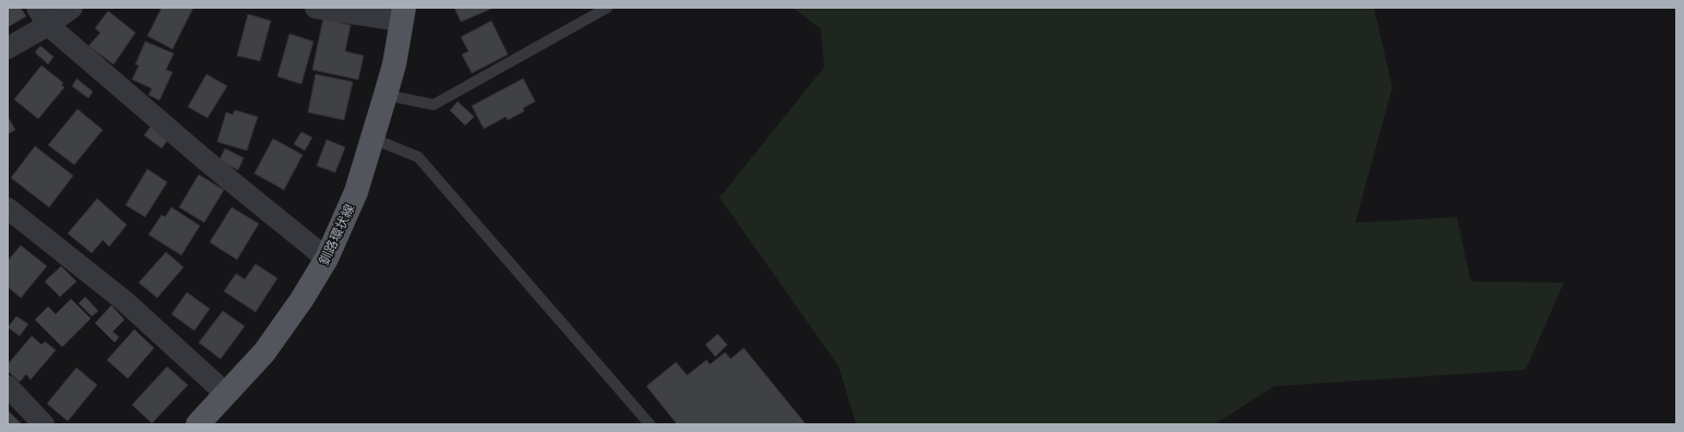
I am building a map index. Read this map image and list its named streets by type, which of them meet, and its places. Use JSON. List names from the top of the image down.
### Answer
{
  "streets": {
    "main road": ["釧路環状線"]
  }
}
